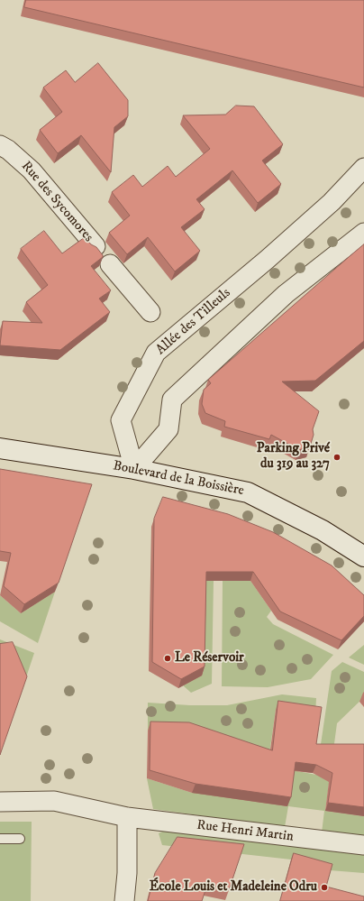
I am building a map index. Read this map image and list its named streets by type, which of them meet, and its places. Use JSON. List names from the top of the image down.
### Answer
{
  "streets": {
    "main road": ["Boulevard de la Boissière"],
    "street": ["Rue des Sycomores", "Allée des Tilleuls", "Rue Henri Martin"]
  },
  "crossings": [
    ["Allée des Tilleuls", "Boulevard de la Boissière"]
  ],
  "places": ["Parking Privé du 319 au 327", "Le Réservoir", "École Louis et Madeleine Odru"]
}
